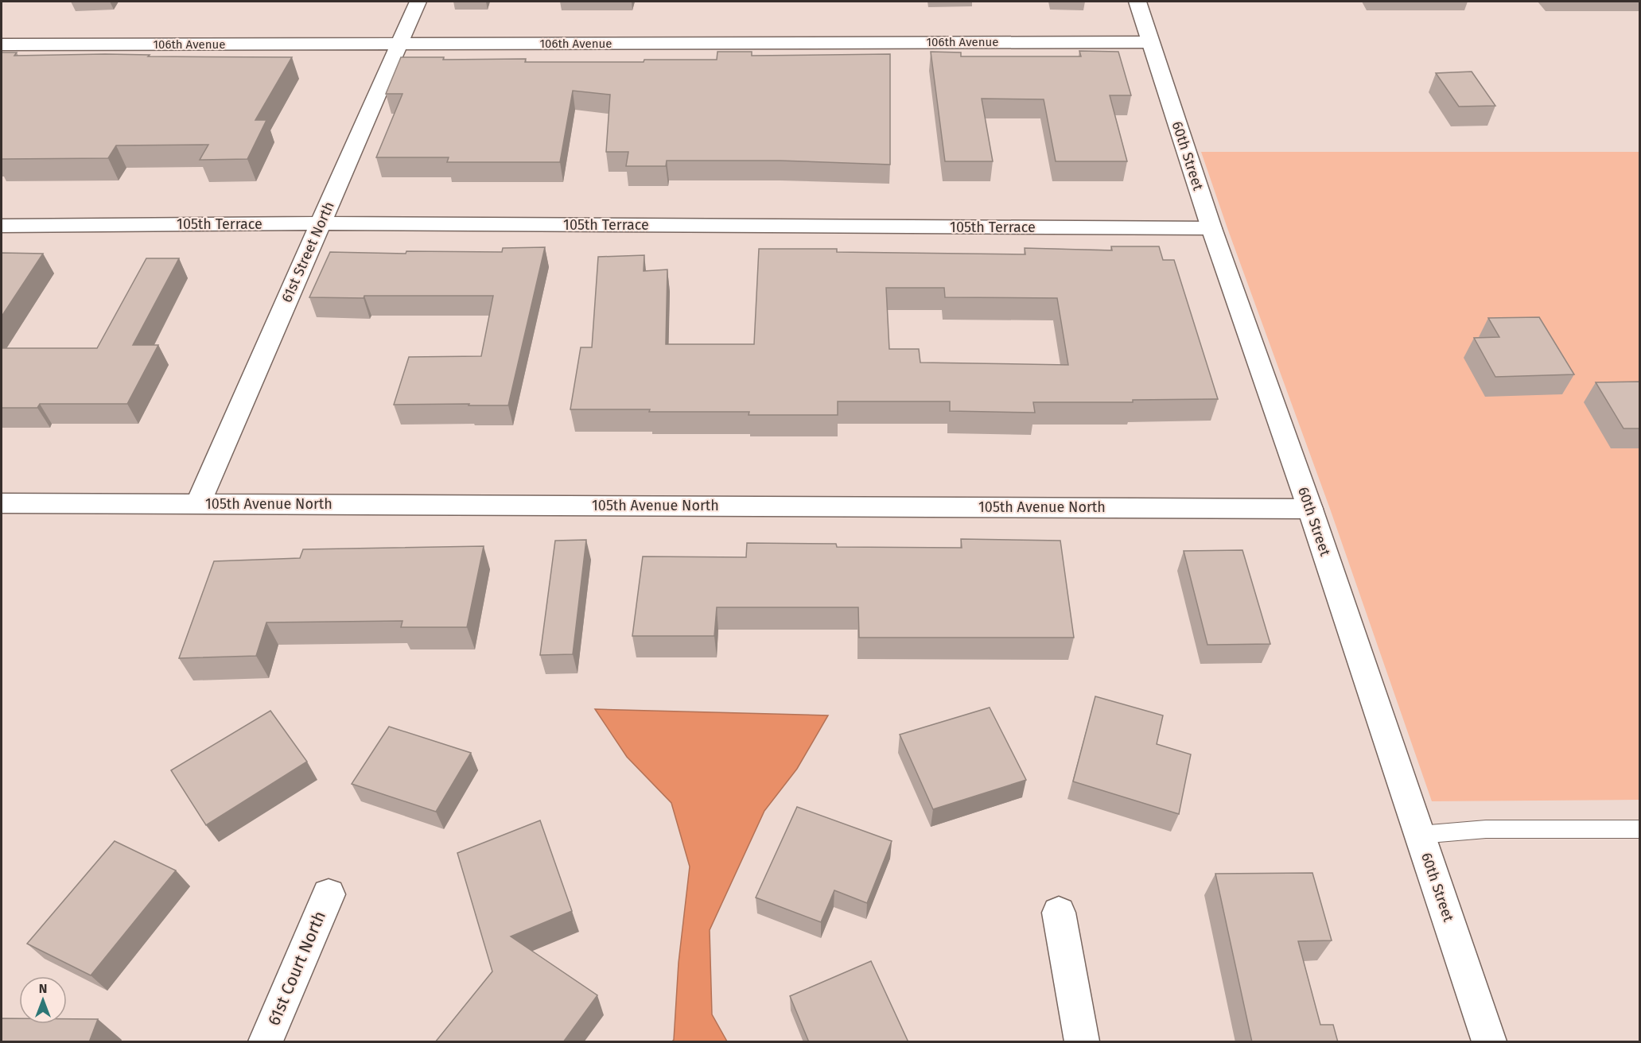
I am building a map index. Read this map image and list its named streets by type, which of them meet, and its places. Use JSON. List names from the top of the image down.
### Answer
{
  "streets": {
    "street": [
      "106th Avenue",
      "60th Street",
      "105th Terrace",
      "61st Street North",
      "105th Avenue North",
      "61st Court North"
    ]
  },
  "crossings": [
    ["106th Avenue", "60th Street"],
    ["106th Avenue", "61st Street North"],
    ["60th Street", "105th Terrace"],
    ["60th Street", "105th Avenue North"],
    ["105th Terrace", "61st Street North"],
    ["61st Street North", "105th Avenue North"]
  ],
  "north": "top"
}
